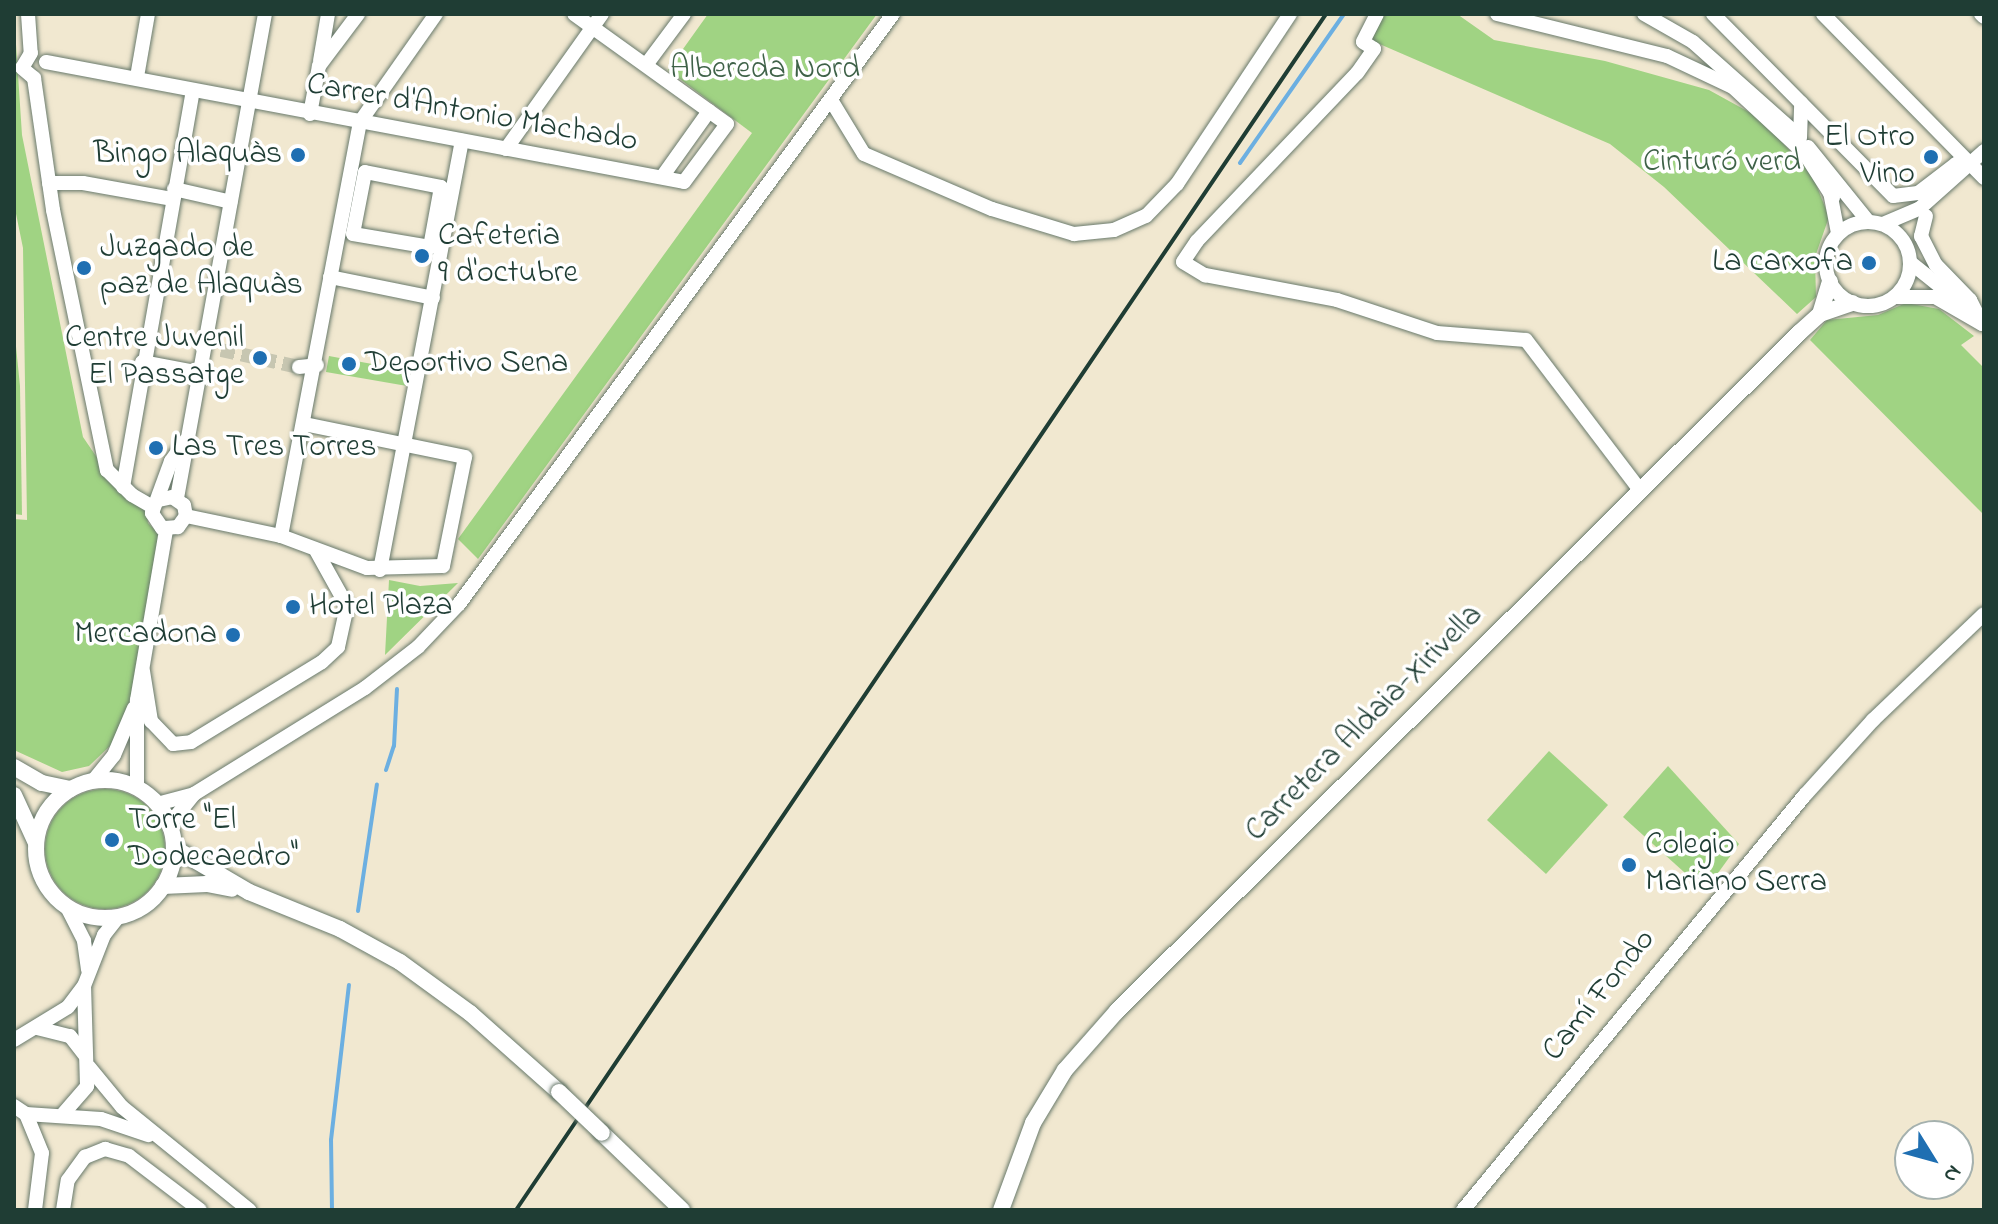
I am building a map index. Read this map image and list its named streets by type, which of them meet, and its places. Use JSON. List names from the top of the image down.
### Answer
{
  "streets": {
    "main road": ["Carretera Aldaia-Xirivella"],
    "street": ["Carrer d'Antonio Machado", "Camí Fondo"]
  },
  "parks": ["Albereda Nord", "Cinturó verd"],
  "places": [
    "Bingo Alaquàs",
    "El Otro Vino",
    "Cafeteria 9 d'octubre",
    "La carxofa",
    "Juzgado de paz de Alaquàs",
    "Centre Juvenil El Passatge",
    "Deportivo Sena",
    "Las Tres Torres",
    "Hotel Plaza",
    "Mercadona",
    "Torre \"El Dodecaedro\"",
    "Colegio Mariano Serra"
  ],
  "north": "bottom right"
}
